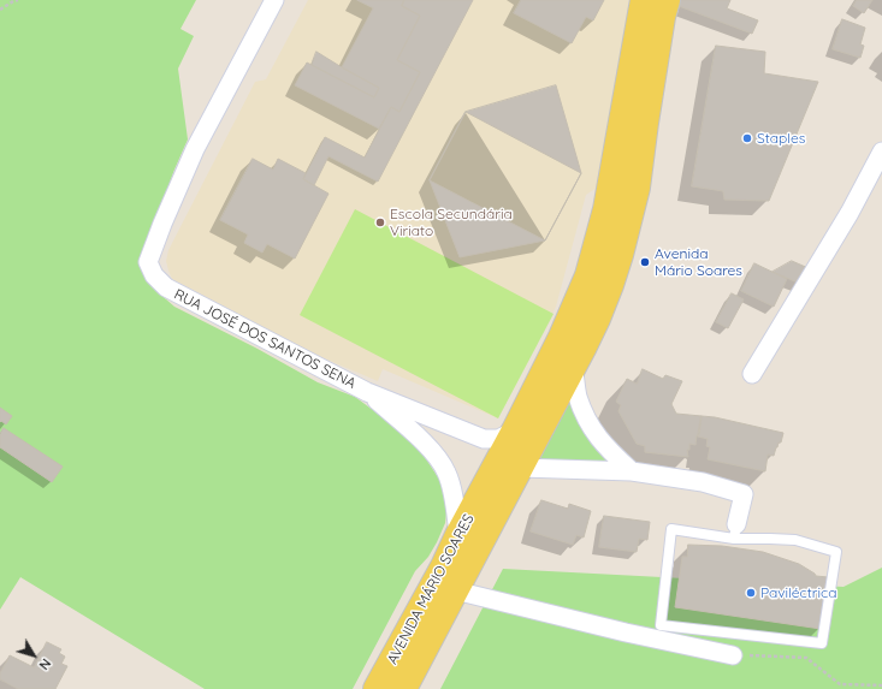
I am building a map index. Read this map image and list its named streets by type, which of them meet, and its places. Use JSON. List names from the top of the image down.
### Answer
{
  "streets": {
    "main road": ["AVENIDA MÁRIO SOARES"],
    "street": ["RUA JOSÉ DOS SANTOS SENA"]
  },
  "crossings": [
    ["RUA JOSÉ DOS SANTOS SENA", "AVENIDA MÁRIO SOARES"]
  ],
  "places": [
    "Staples",
    "Escola Secundária Viriato",
    "Avenida Mário Soares",
    "Paviléctrica"
  ],
  "north": "bottom right"
}
